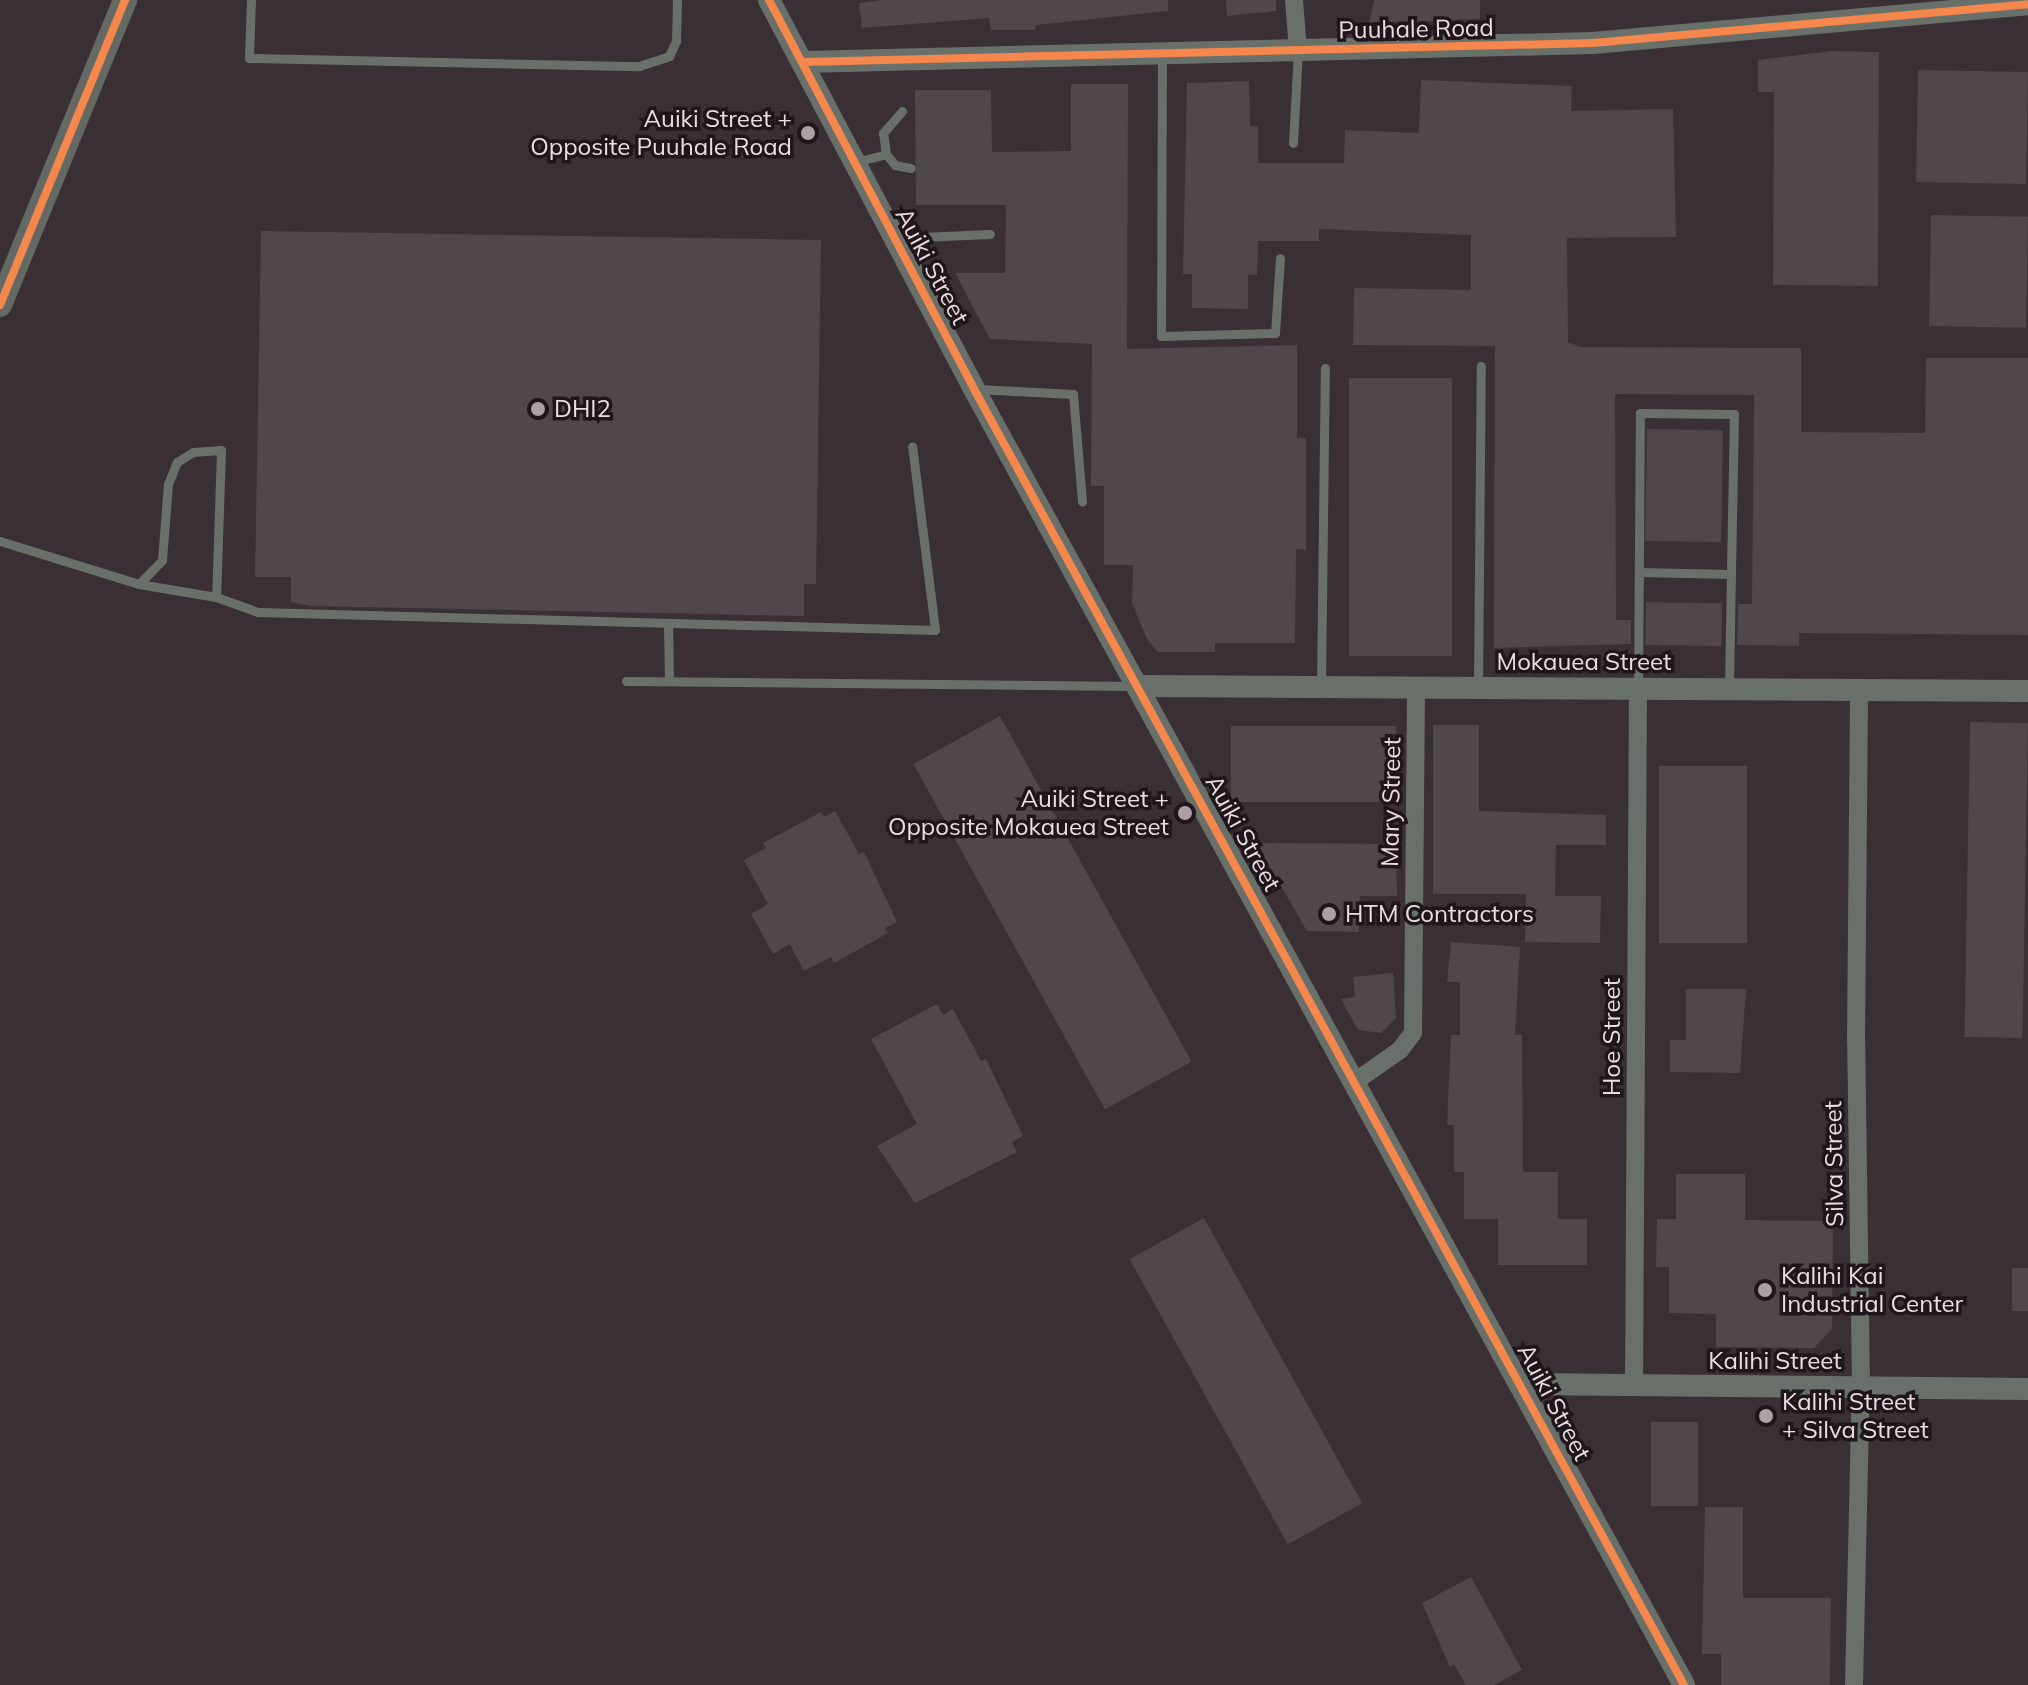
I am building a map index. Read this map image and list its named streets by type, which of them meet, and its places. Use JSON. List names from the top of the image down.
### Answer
{
  "streets": {
    "street": [
      "Puuhale Road",
      "Auiki Street",
      "Mokauea Street",
      "Mary Street",
      "Hoe Street",
      "Silva Street",
      "Kalihi Street"
    ]
  },
  "crossings": [
    ["Puuhale Road", "Auiki Street"],
    ["Auiki Street", "Mokauea Street"],
    ["Auiki Street", "Mary Street"],
    ["Auiki Street", "Kalihi Street"],
    ["Mokauea Street", "Mary Street"],
    ["Mokauea Street", "Hoe Street"],
    ["Mokauea Street", "Silva Street"],
    ["Hoe Street", "Kalihi Street"],
    ["Silva Street", "Kalihi Street"]
  ],
  "places": [
    "Auiki Street + Opposite Puuhale Road",
    "DHI2",
    "Auiki Street + Opposite Mokauea Street",
    "HTM Contractors",
    "Kalihi Kai Industrial Center",
    "Kalihi Street + Silva Street"
  ]
}
